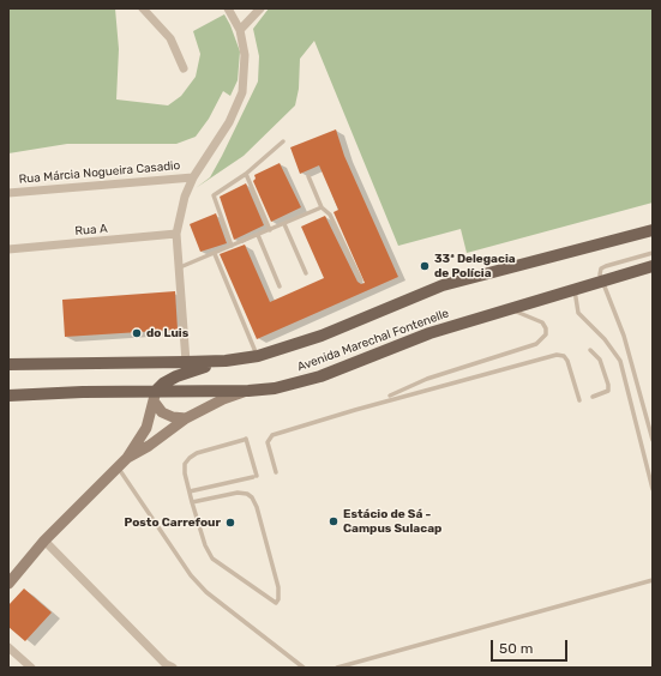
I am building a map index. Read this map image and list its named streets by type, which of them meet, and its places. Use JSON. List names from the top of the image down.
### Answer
{
  "streets": {
    "main road": ["Avenida Marechal Fontenelle"],
    "street": ["Rua Márcia Nogueira Casadio", "Rua A"]
  },
  "places": [
    "33ª Delegacia de Polícia",
    "do Luis",
    "Estácio de Sá - Campus Sulacap",
    "Posto Carrefour"
  ],
  "scale_bar": "50 m"
}
